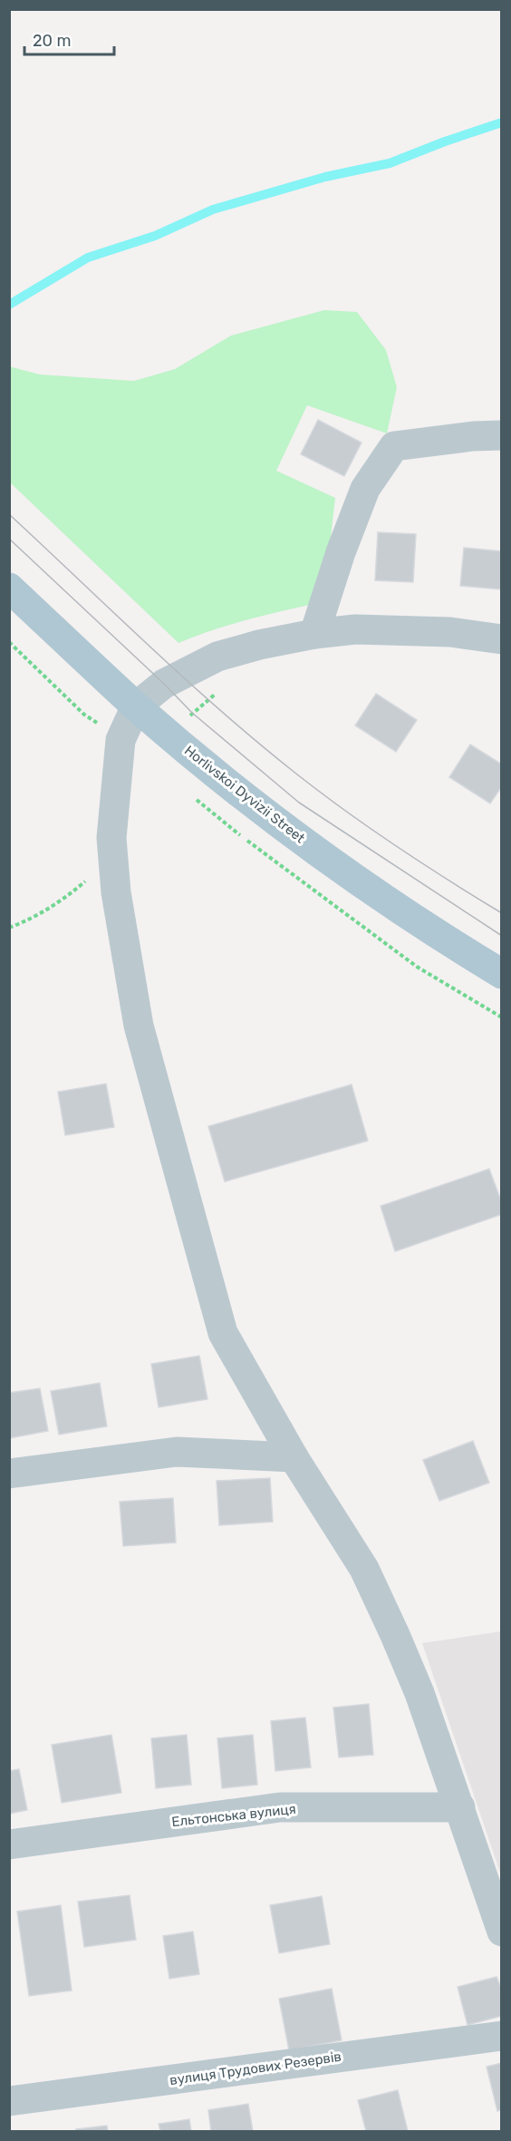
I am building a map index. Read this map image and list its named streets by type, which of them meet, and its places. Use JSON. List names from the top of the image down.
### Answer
{
  "streets": {
    "main road": ["Horlivskoi Dyvizii Street"],
    "street": ["Ельтонська вулиця", "вулиця Трудових Резервів"]
  },
  "scale_bar": "20 m"
}
